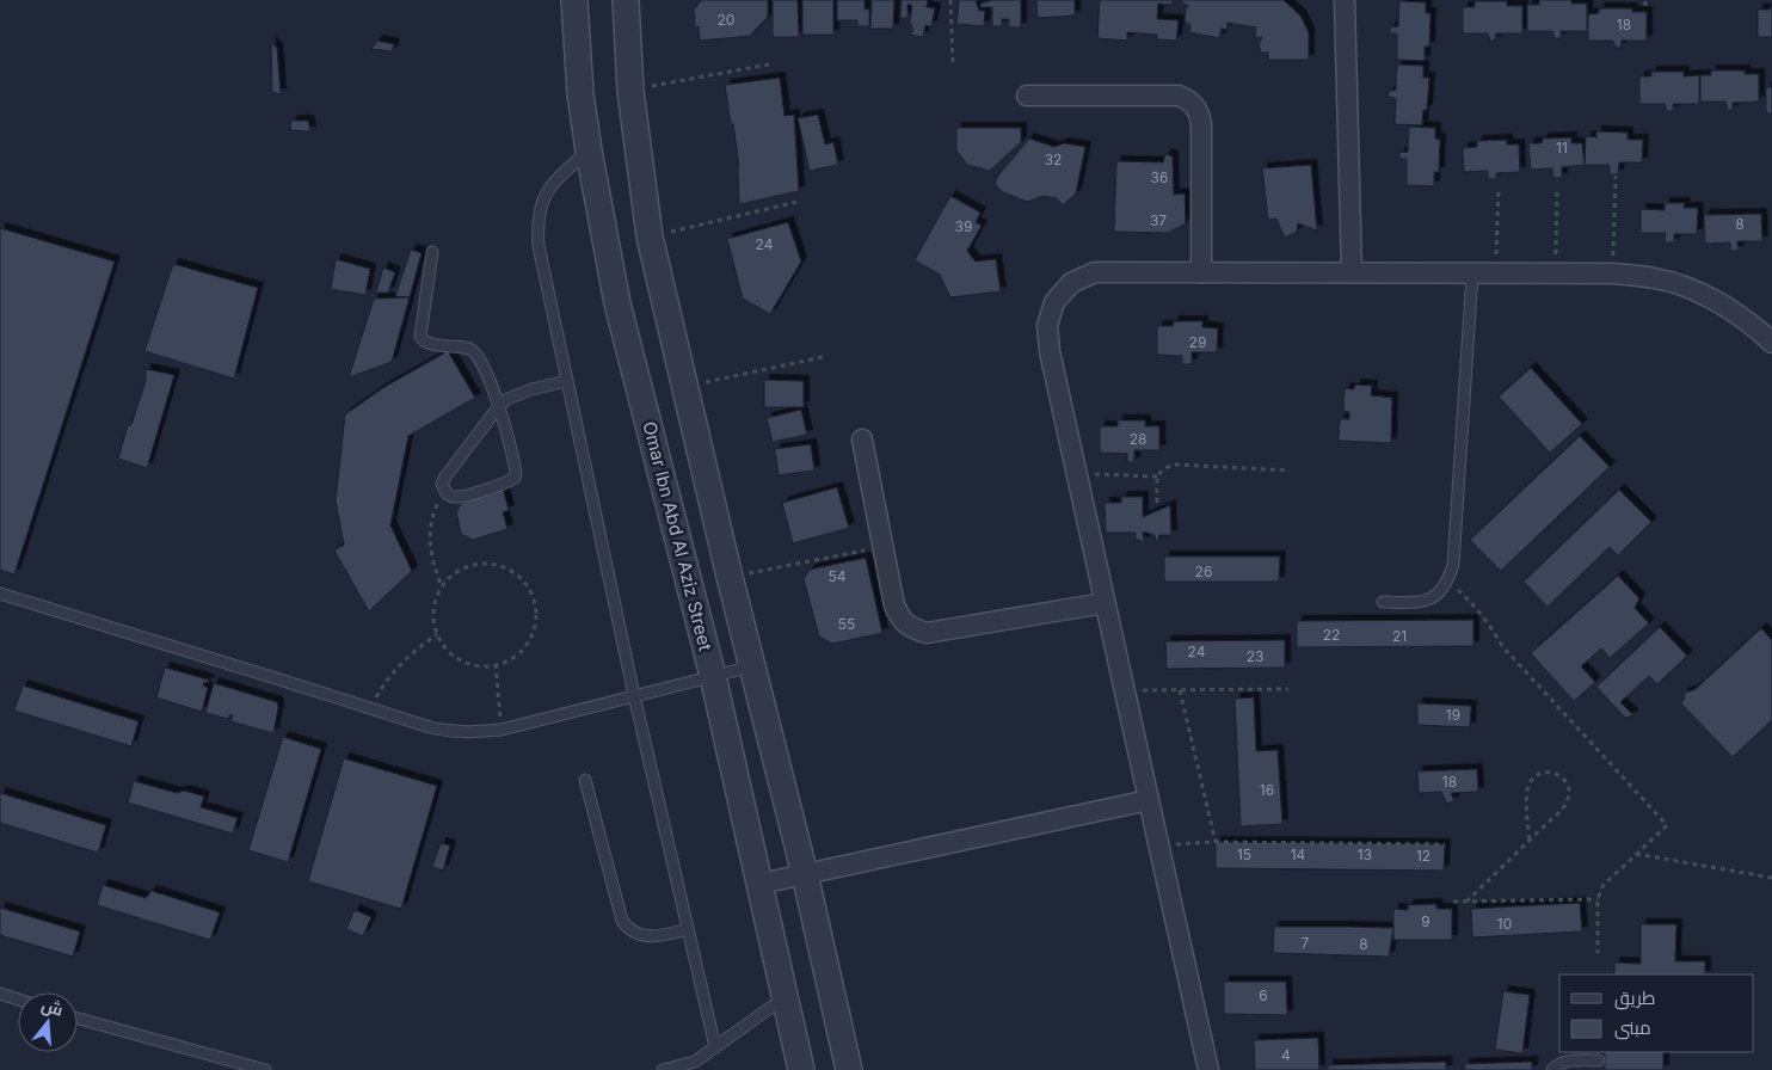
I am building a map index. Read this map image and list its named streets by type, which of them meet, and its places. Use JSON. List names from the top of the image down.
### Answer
{
  "streets": {
    "street": ["Omar Ibn Abd Al Aziz Street"]
  },
  "house_numbers": [
    "20",
    "18",
    "11",
    "32",
    "36",
    "37",
    "8",
    "39",
    "24",
    "29",
    "28",
    "26",
    "54",
    "55",
    "22",
    "21",
    "24",
    "23",
    "19",
    "18",
    "16",
    "15",
    "14",
    "13",
    "12",
    "9",
    "10",
    "7",
    "8",
    "6",
    "4"
  ],
  "legend": ["طريق", "مبنى"],
  "north": "top"
}
